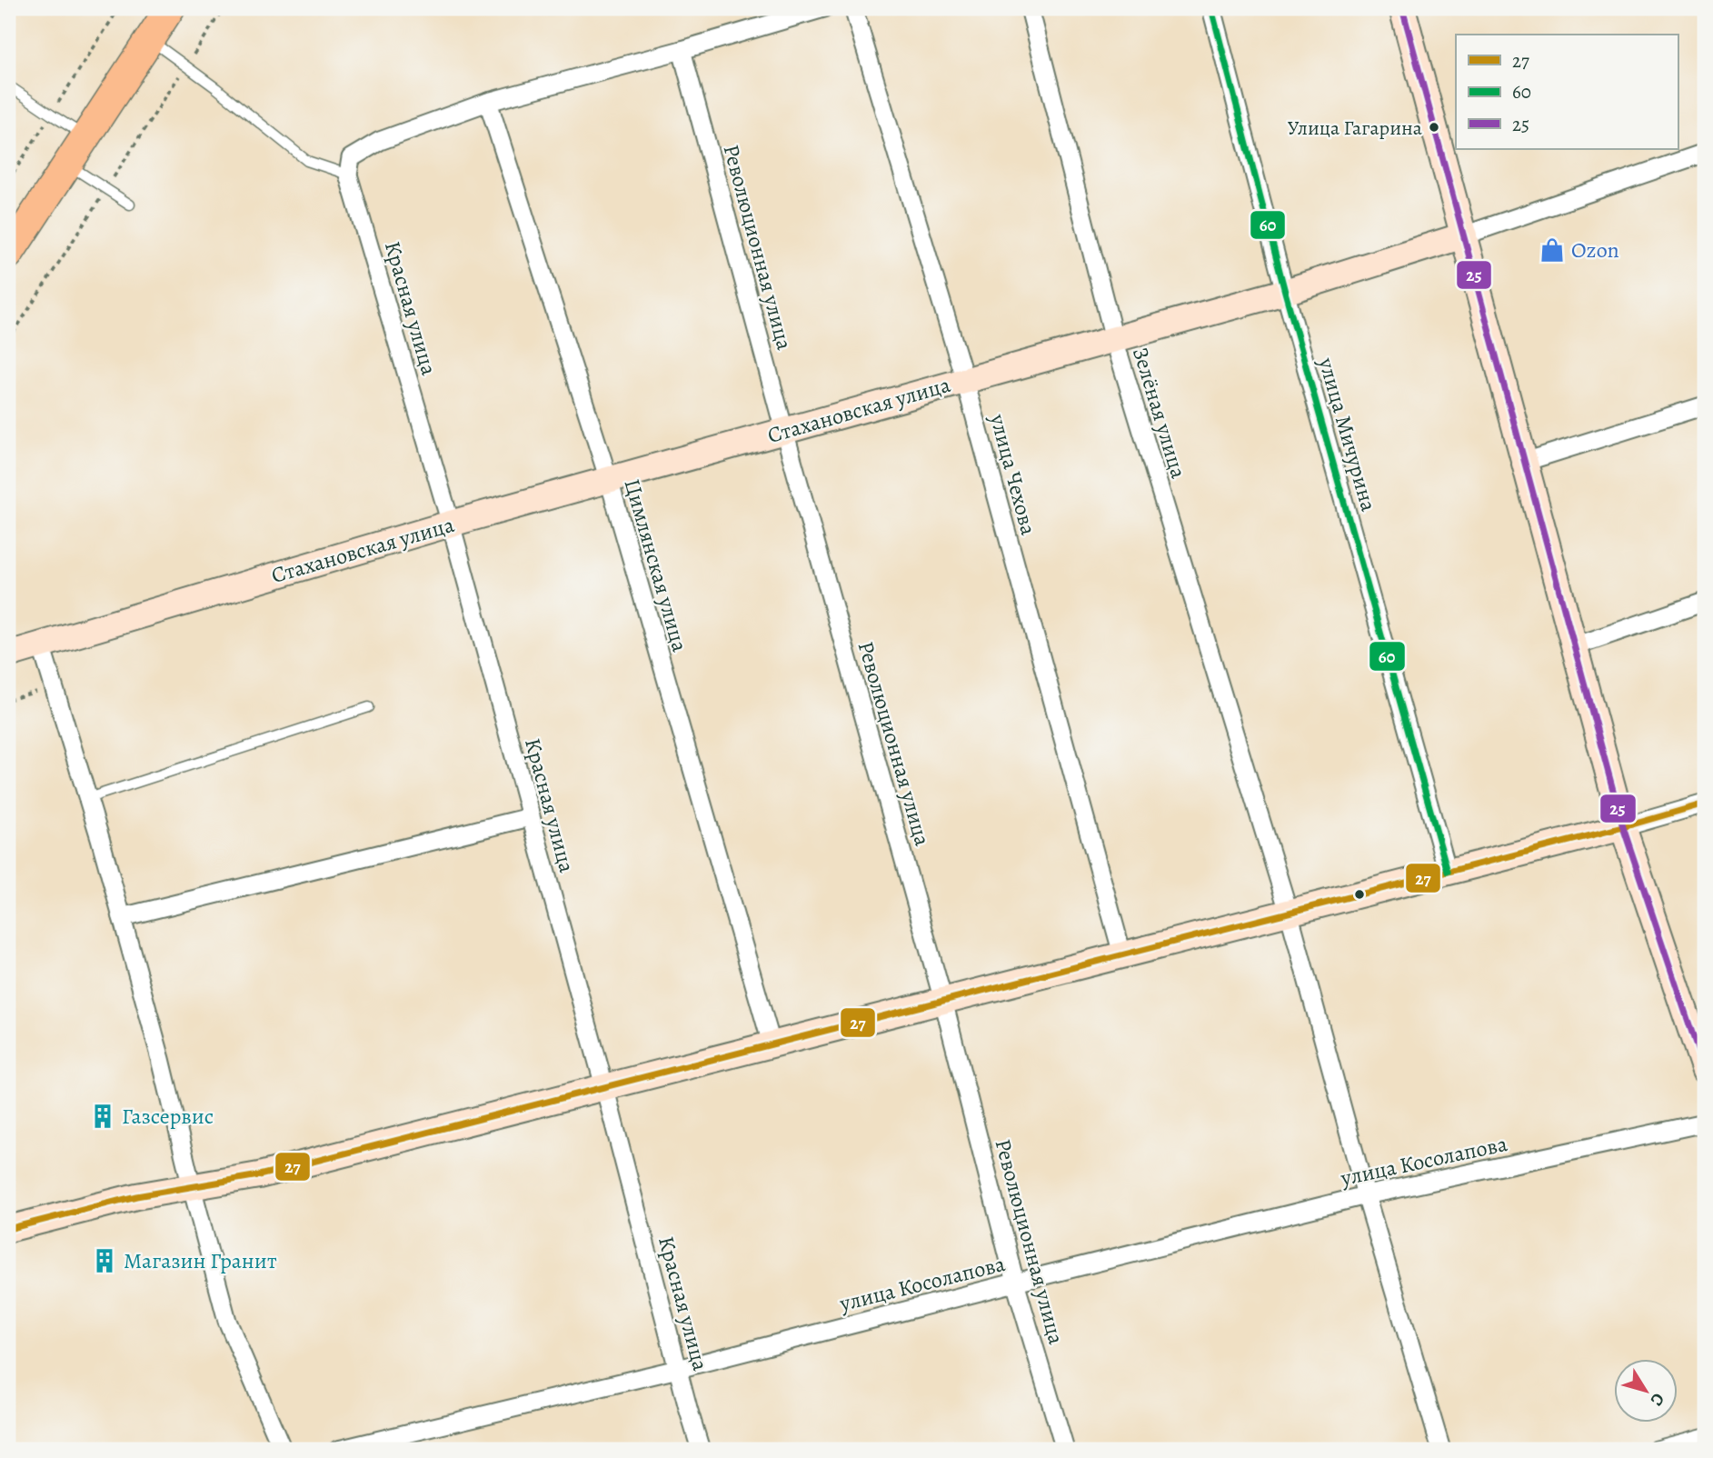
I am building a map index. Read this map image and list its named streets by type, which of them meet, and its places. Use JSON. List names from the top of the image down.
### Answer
{
  "streets": {
    "street": [
      "Революционная улица",
      "Красная улица",
      "Стахановская улица",
      "Зелёная улица",
      "улица Мичурина",
      "улица Чехова",
      "Цимлянская улица",
      "улица Косолапова"
    ]
  },
  "crossings": [
    ["Революционная улица", "Стахановская улица"],
    ["Революционная улица", "улица Косолапова"],
    ["Красная улица", "Стахановская улица"],
    ["Красная улица", "улица Косолапова"],
    ["Стахановская улица", "Зелёная улица"],
    ["Стахановская улица", "улица Мичурина"],
    ["Стахановская улица", "улица Чехова"],
    ["Стахановская улица", "Цимлянская улица"],
    ["Зелёная улица", "улица Косолапова"]
  ],
  "places": {
    "other": ["Улица Гагарина"],
    "shop": ["Ozon"],
    "building": ["Газсервис", "Магазин Гранит"]
  },
  "lines": ["transit line 60", "transit line 25", "transit line 27"],
  "legend": ["27", "60", "25"],
  "north": "bottom right"
}
